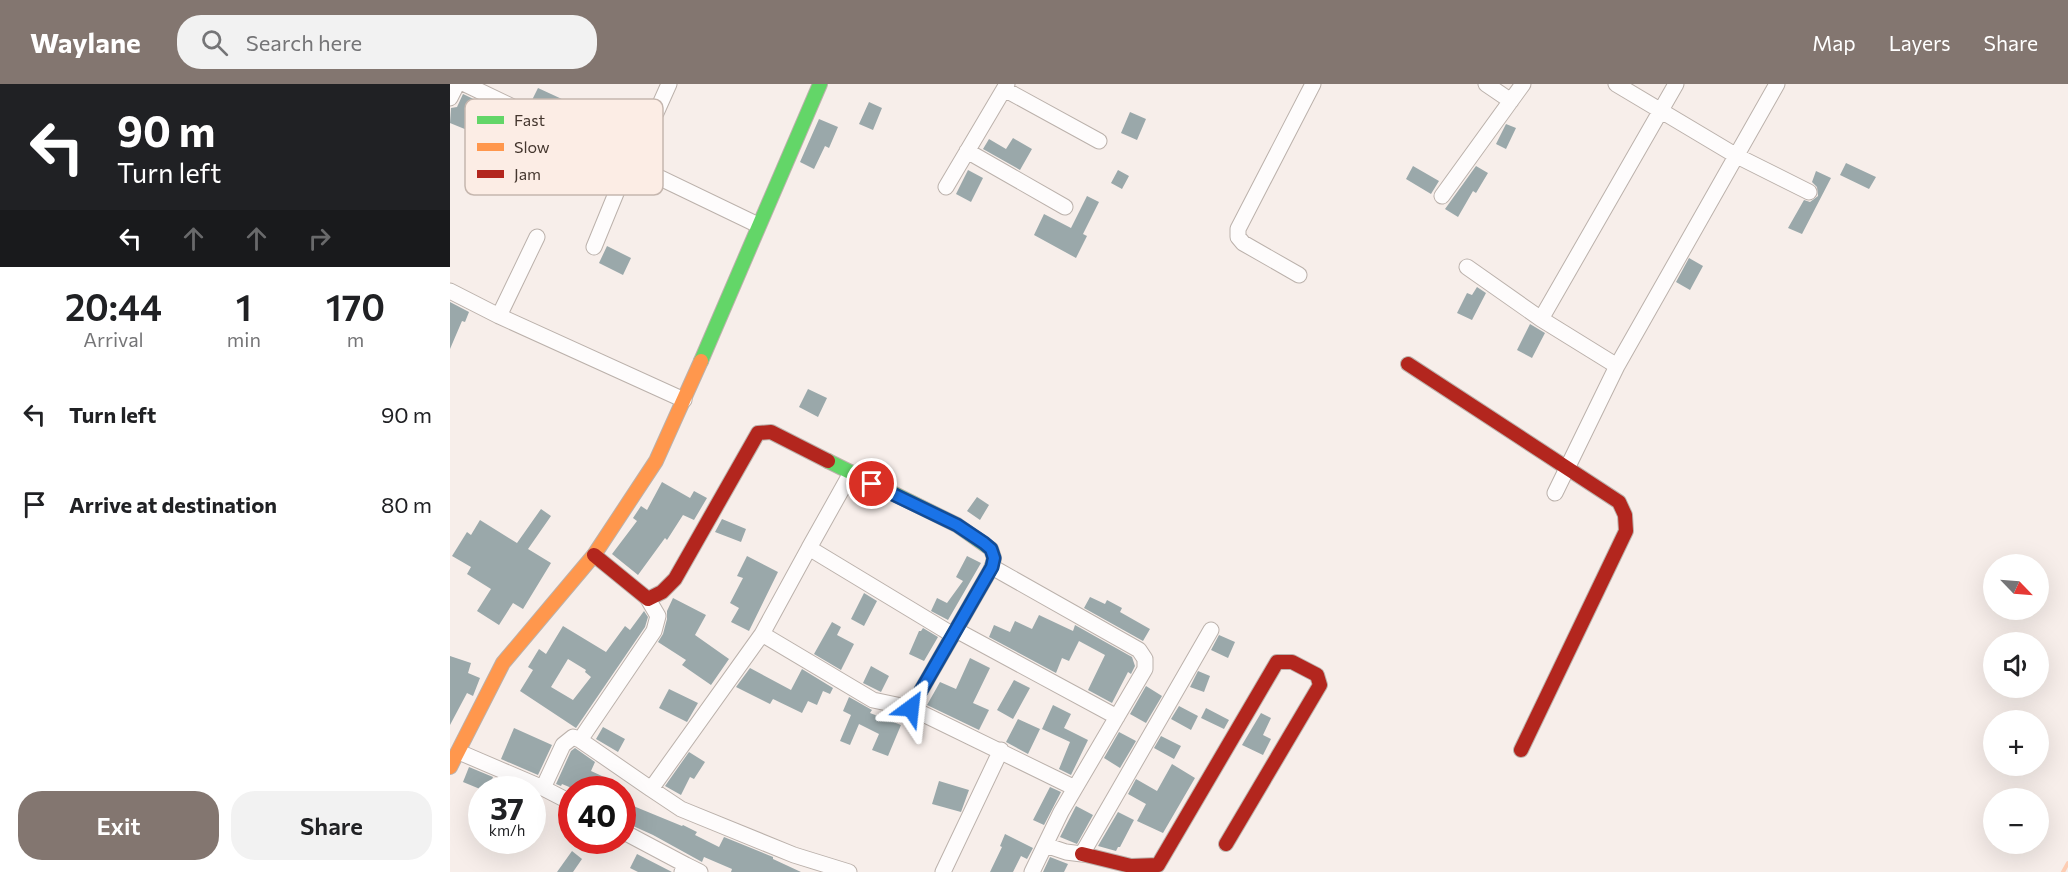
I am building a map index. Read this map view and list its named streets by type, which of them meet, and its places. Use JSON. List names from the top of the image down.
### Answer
{
  "legend": ["Fast", "Slow", "Jam"],
  "north": "bottom right",
  "page": {
    "header": "Waylane",
    "search": "Search here",
    "nav": ["Map", "Layers", "Share"],
    "turn": ["90 m", "Turn left"],
    "eta": [
      "20:44",
      "Arrival",
      "1",
      "min",
      "170",
      "m"
    ],
    "list": [
      {
        "name": "Turn left",
        "value": "90 m"
      },
      {
        "name": "Arrive at destination",
        "value": "80 m"
      }
    ],
    "map_buttons": ["+", "−"],
    "speed": "37 km/h",
    "limit": "40",
    "buttons": ["Exit", "Share"]
  }
}
